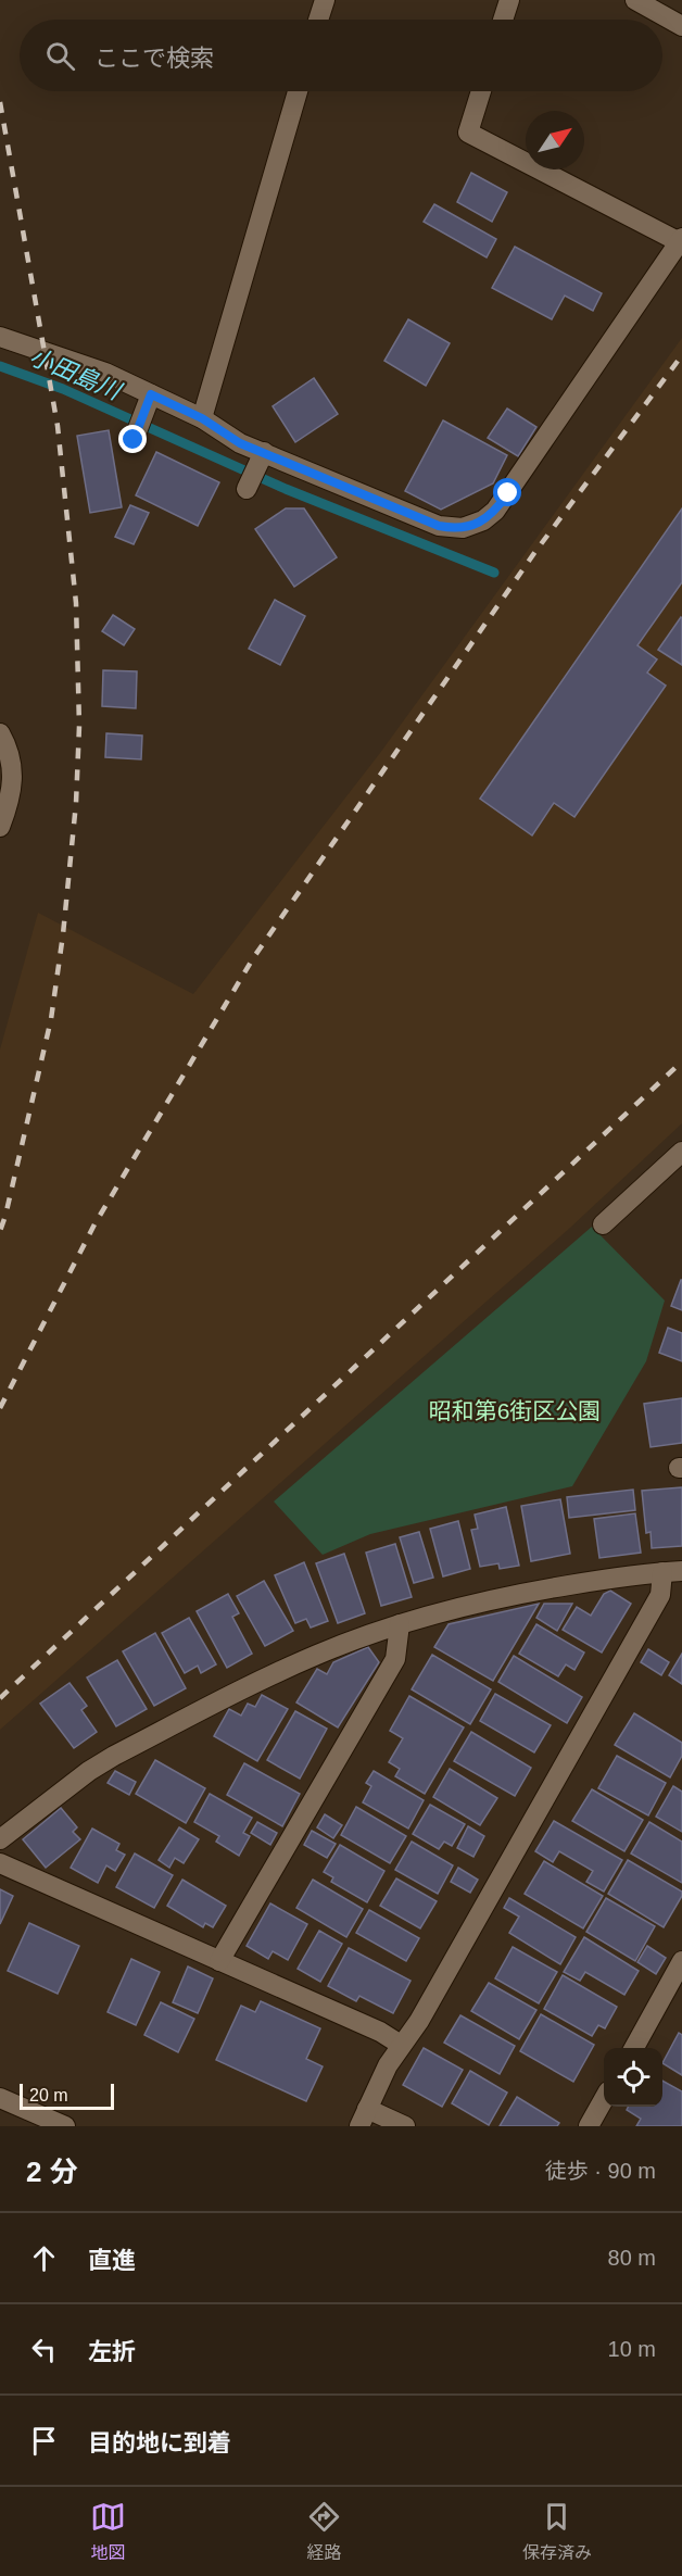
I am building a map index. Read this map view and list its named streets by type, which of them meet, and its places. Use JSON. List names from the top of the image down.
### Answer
{
  "water": ["小田島川"],
  "parks": ["昭和第6街区公園"],
  "scale_bar": "20 m",
  "north": "top right",
  "page": {
    "search": "ここで検索",
    "scale": "20 m",
    "heading": ["2 分", "徒歩 · 90 m"],
    "list": [
      ["直進", "80 m"],
      ["左折", "10 m"],
      "目的地に到着"
    ],
    "nav": ["地図", "経路", "保存済み"]
  }
}
